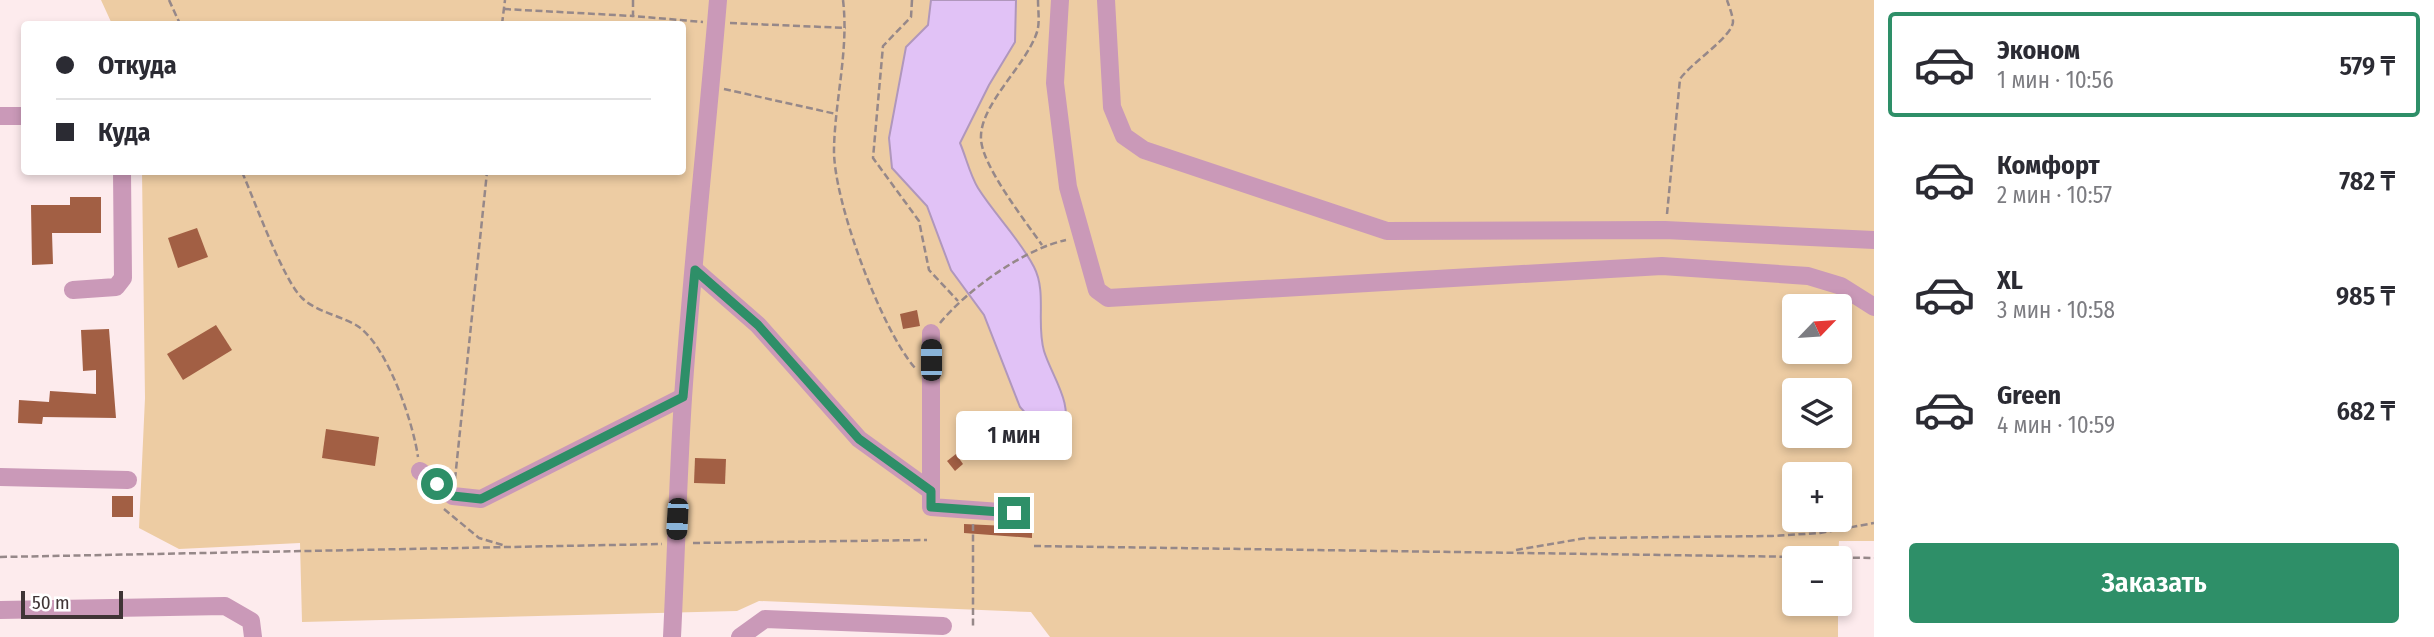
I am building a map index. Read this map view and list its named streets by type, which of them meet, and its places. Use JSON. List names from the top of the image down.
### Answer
{
  "scale_bar": "50 m",
  "north": "top right",
  "page": {
    "list": [
      {
        "name": "Эконом",
        "note": "1 мин · 10:56",
        "value": "579 ₸"
      },
      {
        "name": "Комфорт",
        "note": "2 мин · 10:57",
        "value": "782 ₸"
      },
      {
        "name": "XL",
        "note": "3 мин · 10:58",
        "value": "985 ₸"
      },
      {
        "name": "Green",
        "note": "4 мин · 10:59",
        "value": "682 ₸"
      }
    ],
    "banner": ["Откуда", "Куда"],
    "map_buttons": ["+", "−"],
    "bubble": "1 мин",
    "buttons": "Заказать",
    "scale": "50 m"
  }
}
